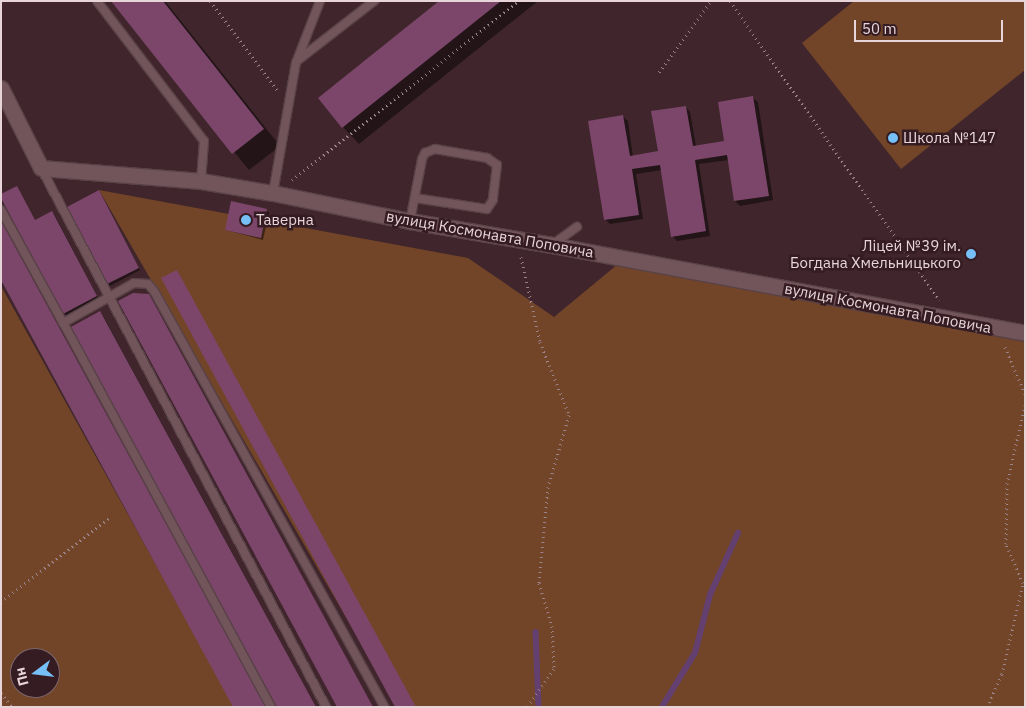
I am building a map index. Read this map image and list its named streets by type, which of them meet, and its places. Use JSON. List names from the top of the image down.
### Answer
{
  "streets": {
    "street": ["вулиця Космонавта Поповича"]
  },
  "places": ["Школа №147", "Таверна", "Ліцей №39 ім. Богдана Хмельницького"],
  "scale_bar": "50 m",
  "north": "left"
}
